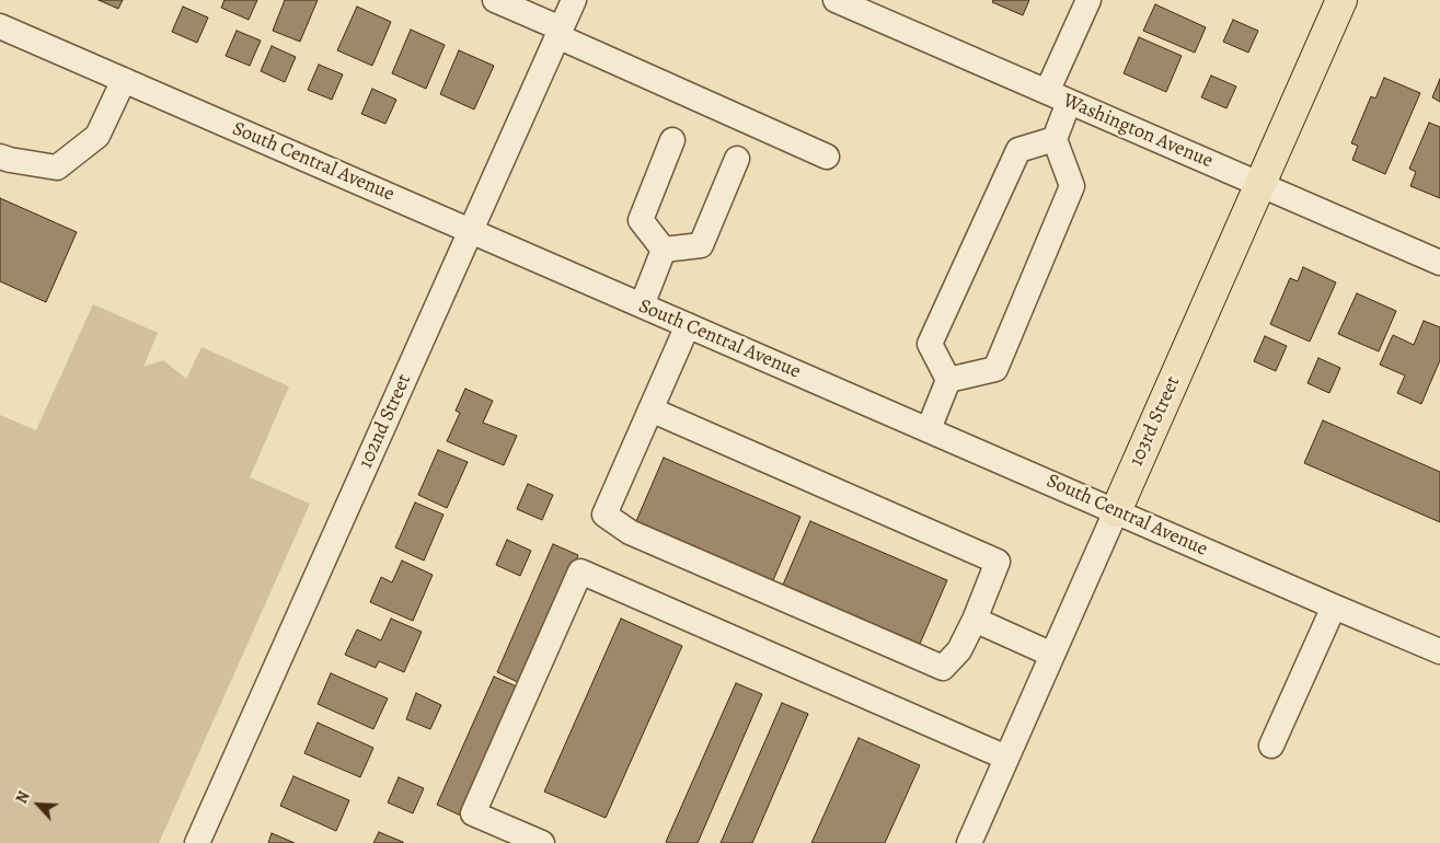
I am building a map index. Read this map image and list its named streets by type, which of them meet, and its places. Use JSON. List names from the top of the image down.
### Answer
{
  "streets": {
    "main road": ["103rd Street"],
    "street": ["Washington Avenue", "South Central Avenue", "102nd Street"]
  },
  "crossings": [
    ["Washington Avenue", "103rd Street"],
    ["South Central Avenue", "102nd Street"],
    ["South Central Avenue", "103rd Street"]
  ],
  "north": "top left"
}
